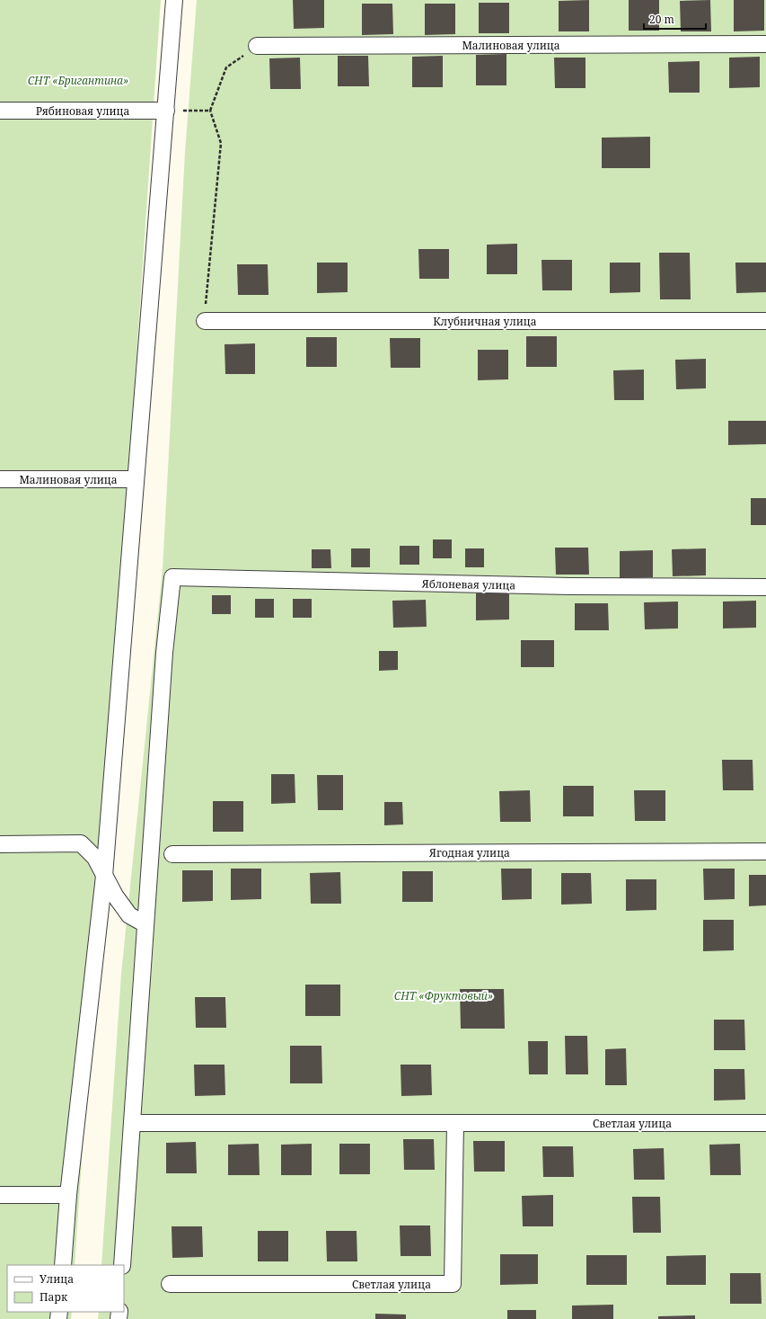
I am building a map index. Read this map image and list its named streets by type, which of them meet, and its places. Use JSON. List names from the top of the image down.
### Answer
{
  "streets": {
    "street": [
      "Малиновая улица",
      "Рябиновая улица",
      "Клубничная улица",
      "Яблоневая улица",
      "Ягодная улица",
      "Светлая улица"
    ]
  },
  "parks": ["СНТ «Бригантина»", "СНТ «Фруктовый»"],
  "legend": ["Улица", "Парк"],
  "scale_bar": "20 m"
}
